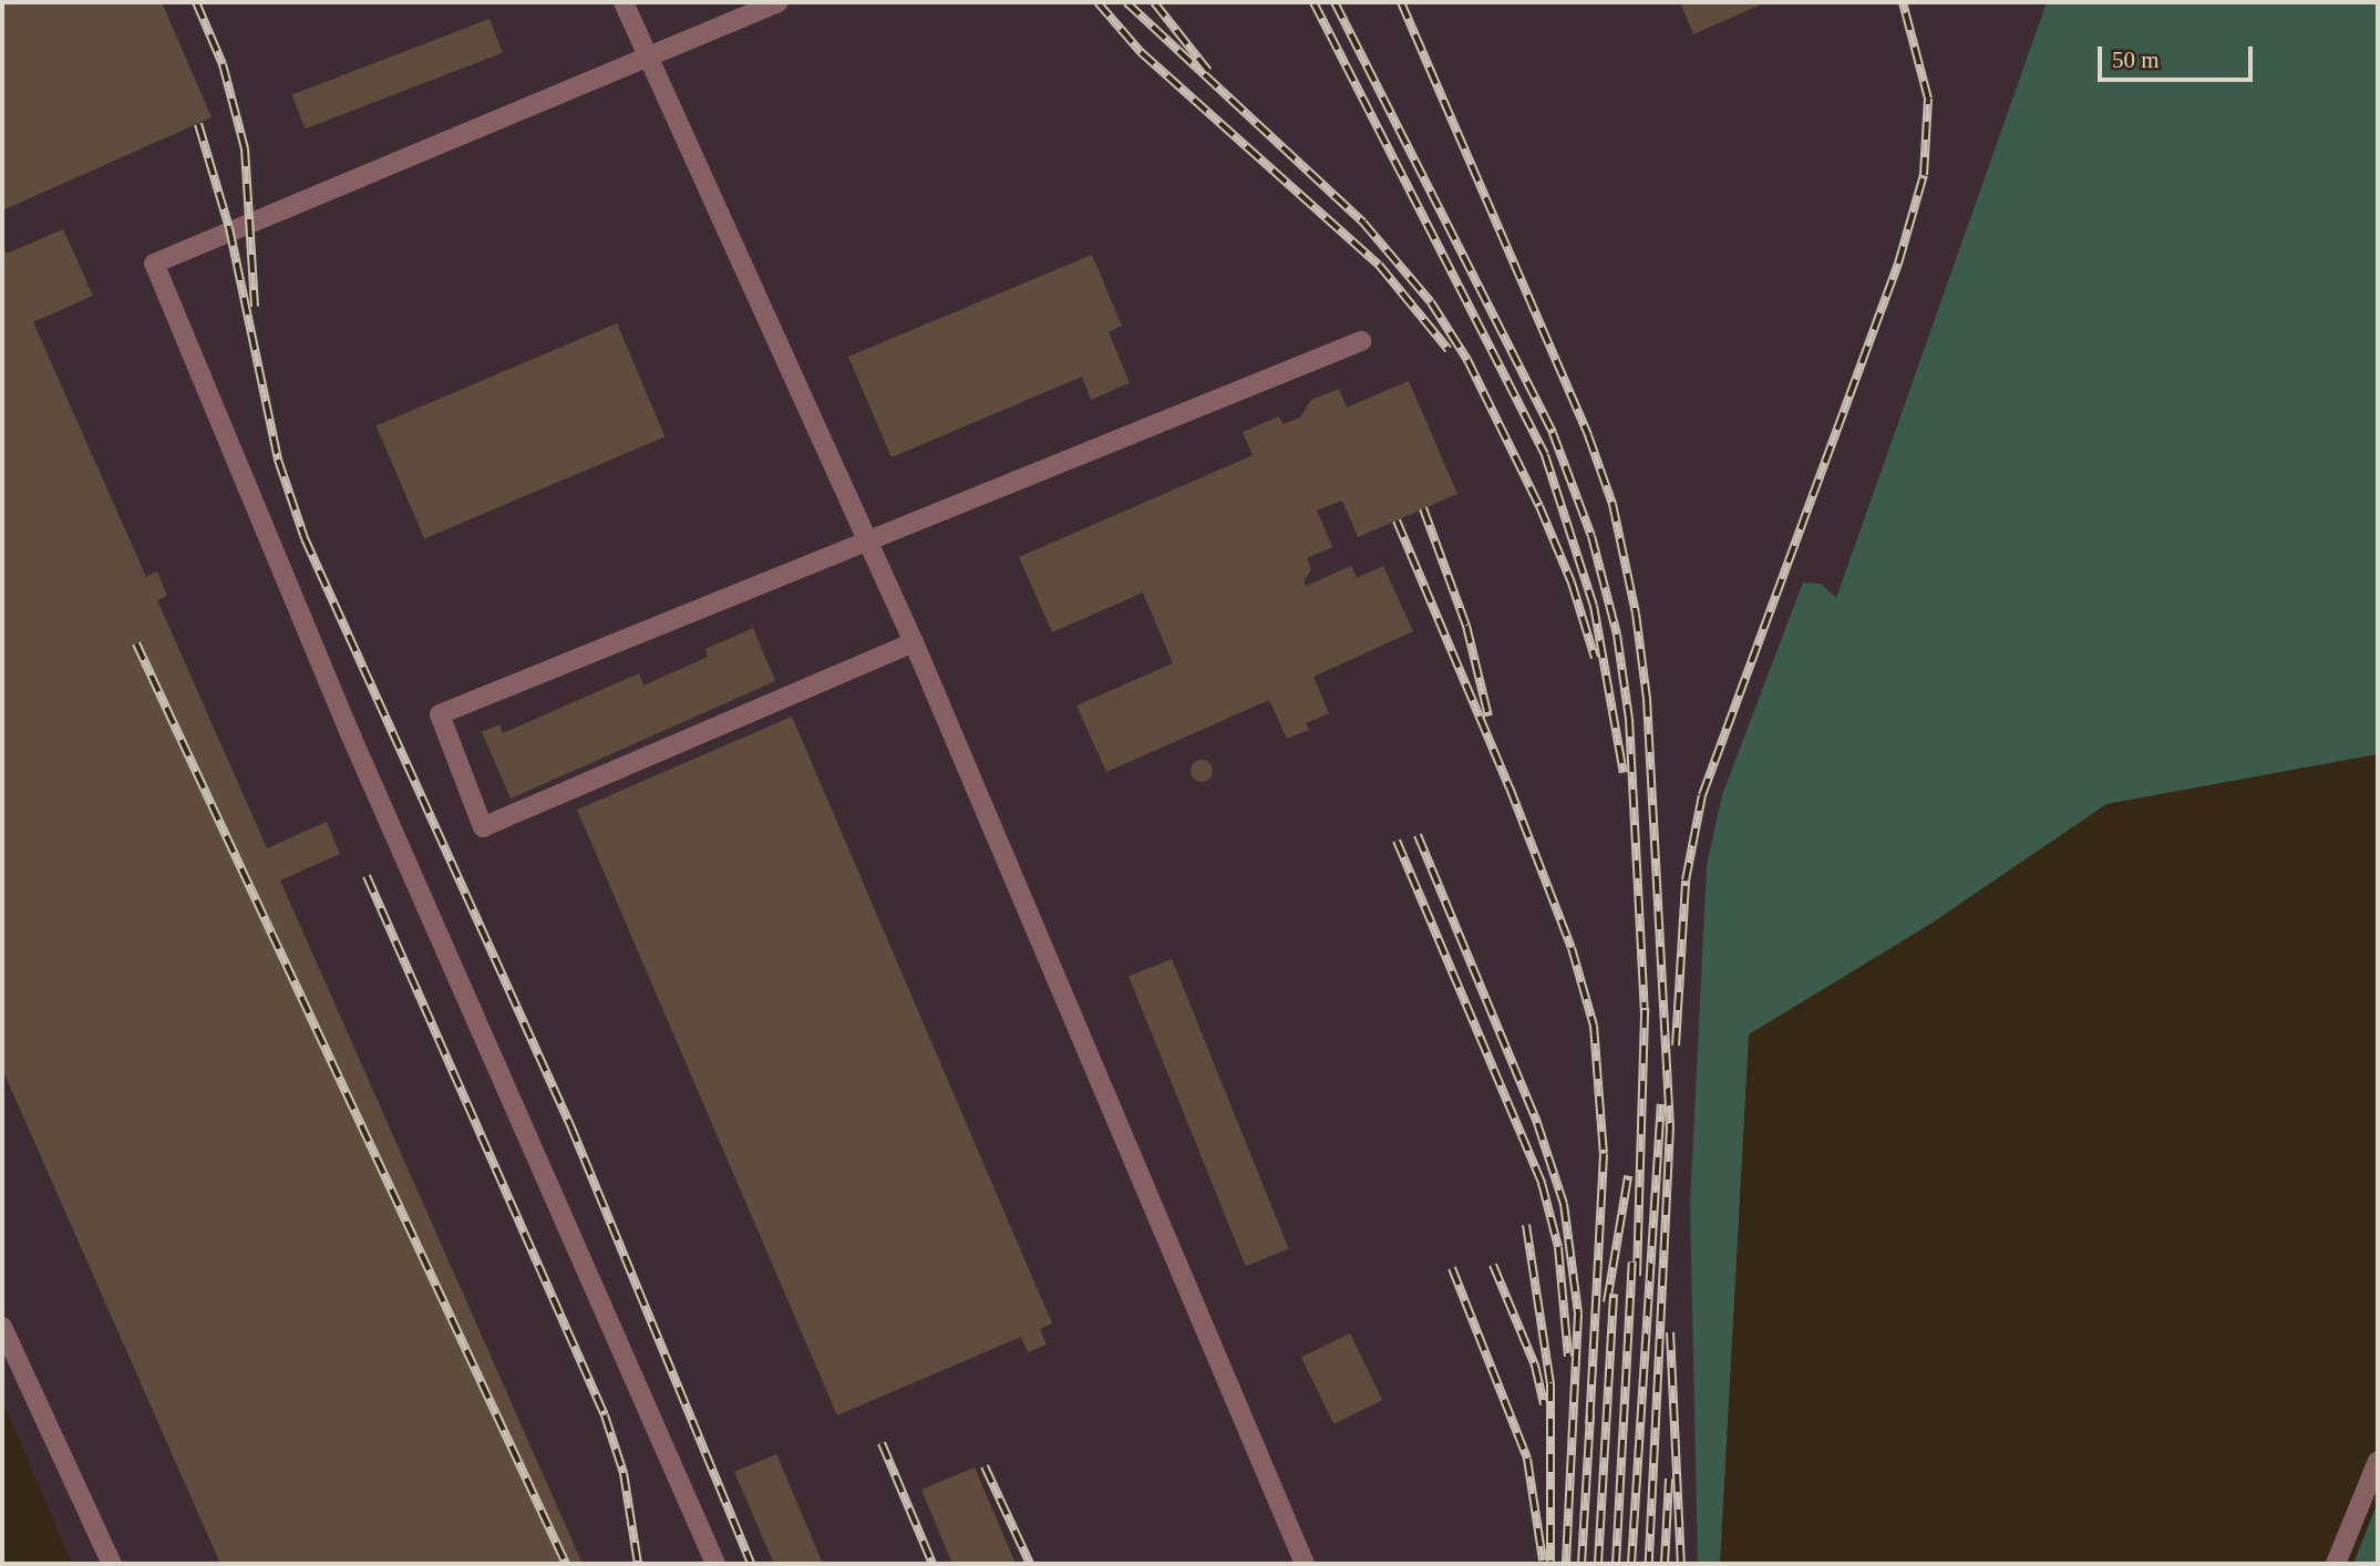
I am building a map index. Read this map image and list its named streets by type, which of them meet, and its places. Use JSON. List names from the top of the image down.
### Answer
{
  "scale_bar": "50 m"
}
